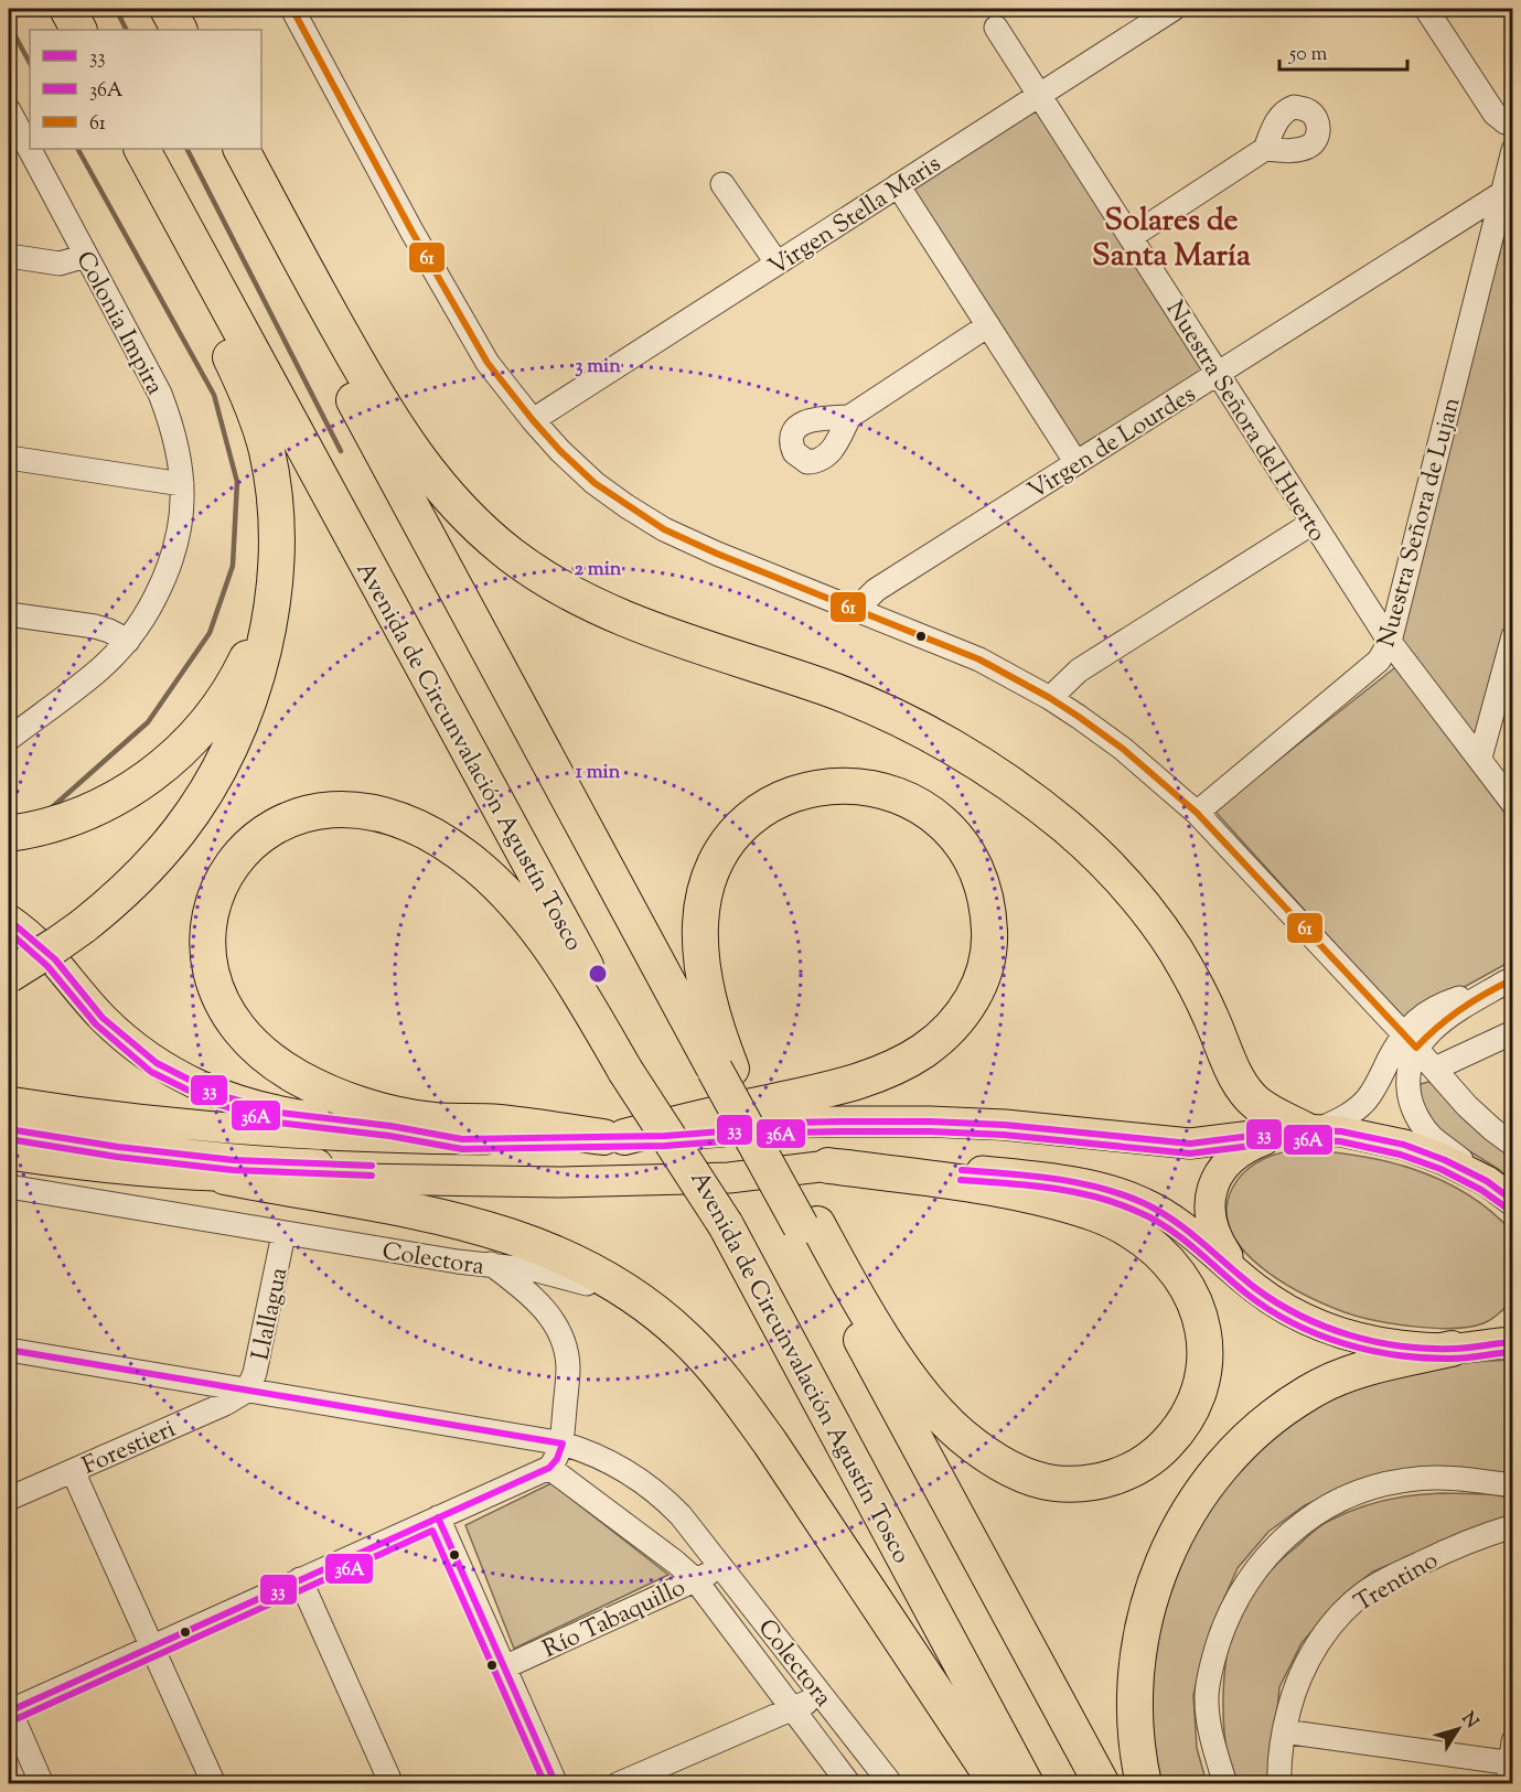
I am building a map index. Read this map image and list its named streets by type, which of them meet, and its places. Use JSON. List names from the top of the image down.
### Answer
{
  "streets": {
    "highway": ["Avenida de Circunvalación Agustín Tosco"],
    "street": [
      "Virgen Stella Maris",
      "Colonia Impira",
      "Nuestra Señora del Huerto",
      "Virgen de Lourdes",
      "Nuestra Señora de Lujan",
      "Colectora",
      "Llallagua",
      "Forestieri",
      "Trentino",
      "Río Tabaquillo"
    ]
  },
  "crossings": [
    ["Virgen Stella Maris", "Nuestra Señora del Huerto"],
    ["Nuestra Señora del Huerto", "Virgen de Lourdes"],
    ["Nuestra Señora del Huerto", "Nuestra Señora de Lujan"],
    ["Virgen de Lourdes", "Nuestra Señora de Lujan"],
    ["Colectora", "Llallagua"],
    ["Colectora", "Río Tabaquillo"],
    ["Llallagua", "Forestieri"]
  ],
  "districts": ["Solares de Santa María"],
  "lines": ["transit line 61", "transit line 33", "transit line 36A"],
  "legend": ["33", "36A", "61"],
  "scale_bar": "50 m",
  "north": "top right",
  "rings": ["3 min", "2 min", "1 min"]
}
